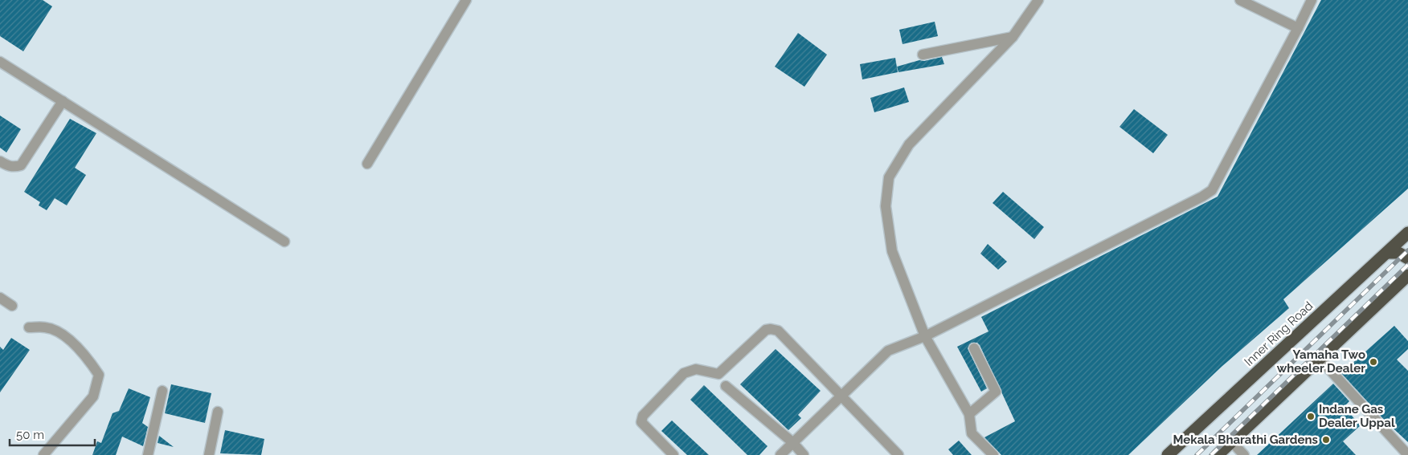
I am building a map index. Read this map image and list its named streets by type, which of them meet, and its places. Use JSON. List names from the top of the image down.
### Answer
{
  "streets": {
    "highway": ["Inner Ring Road"]
  },
  "places": ["Yamaha Two wheeler Dealer", "Indane Gas Dealer Uppal", "Mekala Bharathi Gardens"],
  "scale_bar": "50 m"
}
